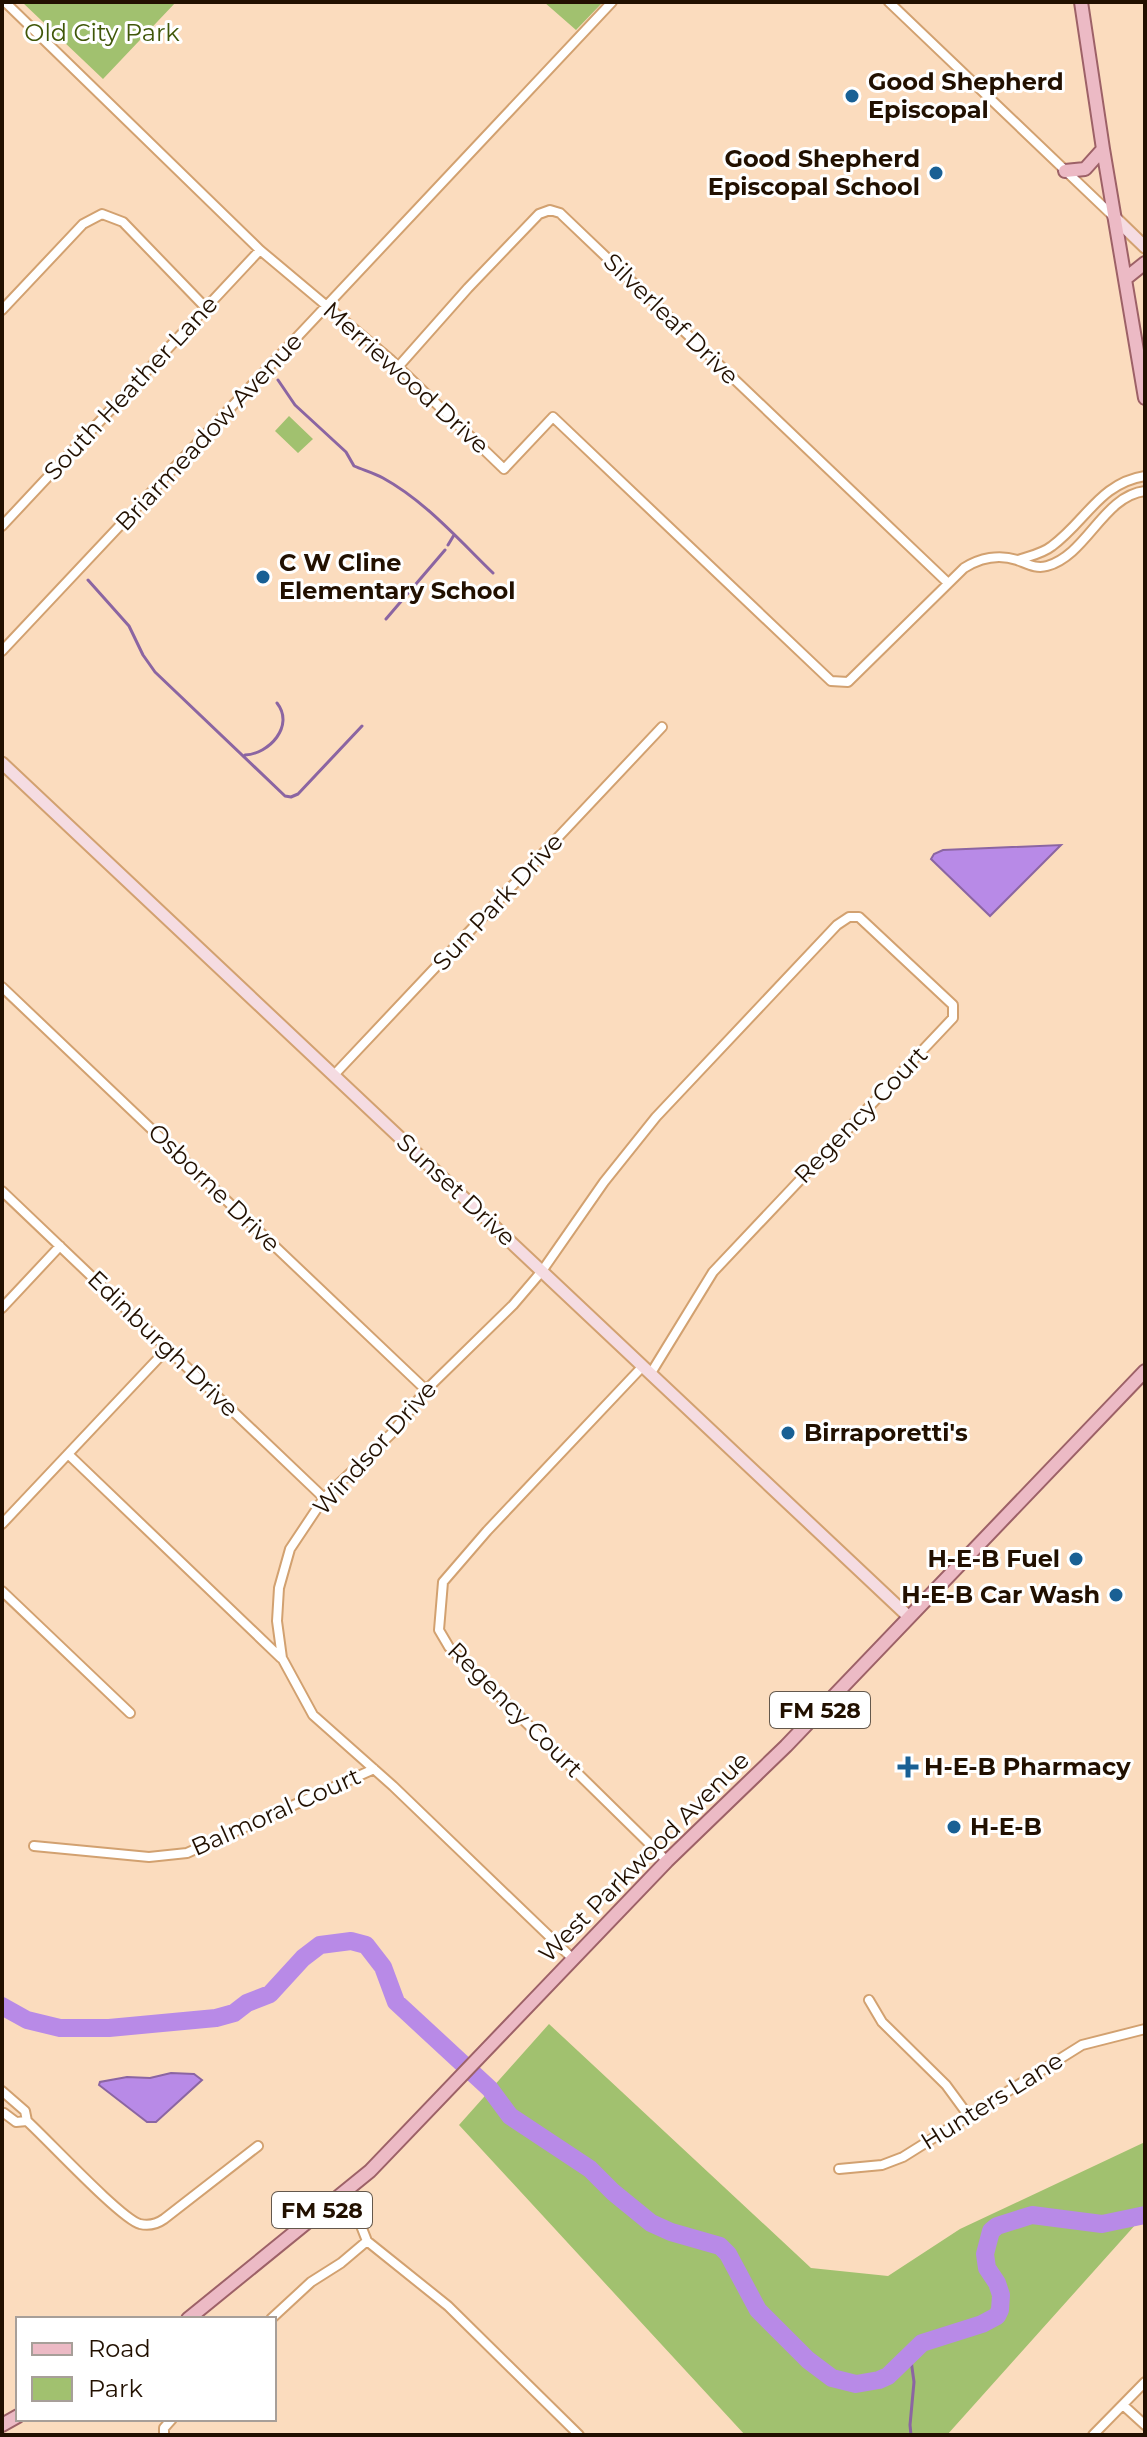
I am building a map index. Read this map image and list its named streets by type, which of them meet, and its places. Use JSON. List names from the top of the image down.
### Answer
{
  "streets": {
    "main road": ["FM 528", "West Parkwood Avenue"],
    "street": [
      "Silverleaf Drive",
      "Merriewood Drive",
      "South Heather Lane",
      "Briarmeadow Avenue",
      "Sun Park Drive",
      "Regency Court",
      "Osborne Drive",
      "Sunset Drive",
      "Edinburgh Drive",
      "Windsor Drive",
      "Balmoral Court",
      "Hunters Lane"
    ]
  },
  "crossings": [
    ["Silverleaf Drive", "Merriewood Drive"],
    ["Merriewood Drive", "South Heather Lane"],
    ["Merriewood Drive", "Briarmeadow Avenue"],
    ["Sun Park Drive", "Sunset Drive"],
    ["Regency Court", "Sunset Drive"],
    ["Regency Court", "Windsor Drive"],
    ["Regency Court", "West Parkwood Avenue"],
    ["Osborne Drive", "Windsor Drive"],
    ["Sunset Drive", "Windsor Drive"],
    ["Sunset Drive", "West Parkwood Avenue"],
    ["Edinburgh Drive", "Windsor Drive"],
    ["Windsor Drive", "Balmoral Court"],
    ["Windsor Drive", "West Parkwood Avenue"]
  ],
  "parks": ["Old City Park"],
  "places": {
    "other": [
      "Good Shepherd Episcopal",
      "Good Shepherd Episcopal School",
      "C W Cline Elementary School",
      "Birraporetti's",
      "H-E-B Fuel",
      "H-E-B Car Wash",
      "H-E-B"
    ],
    "health": ["H-E-B Pharmacy"]
  },
  "legend": ["Road", "Park"]
}
